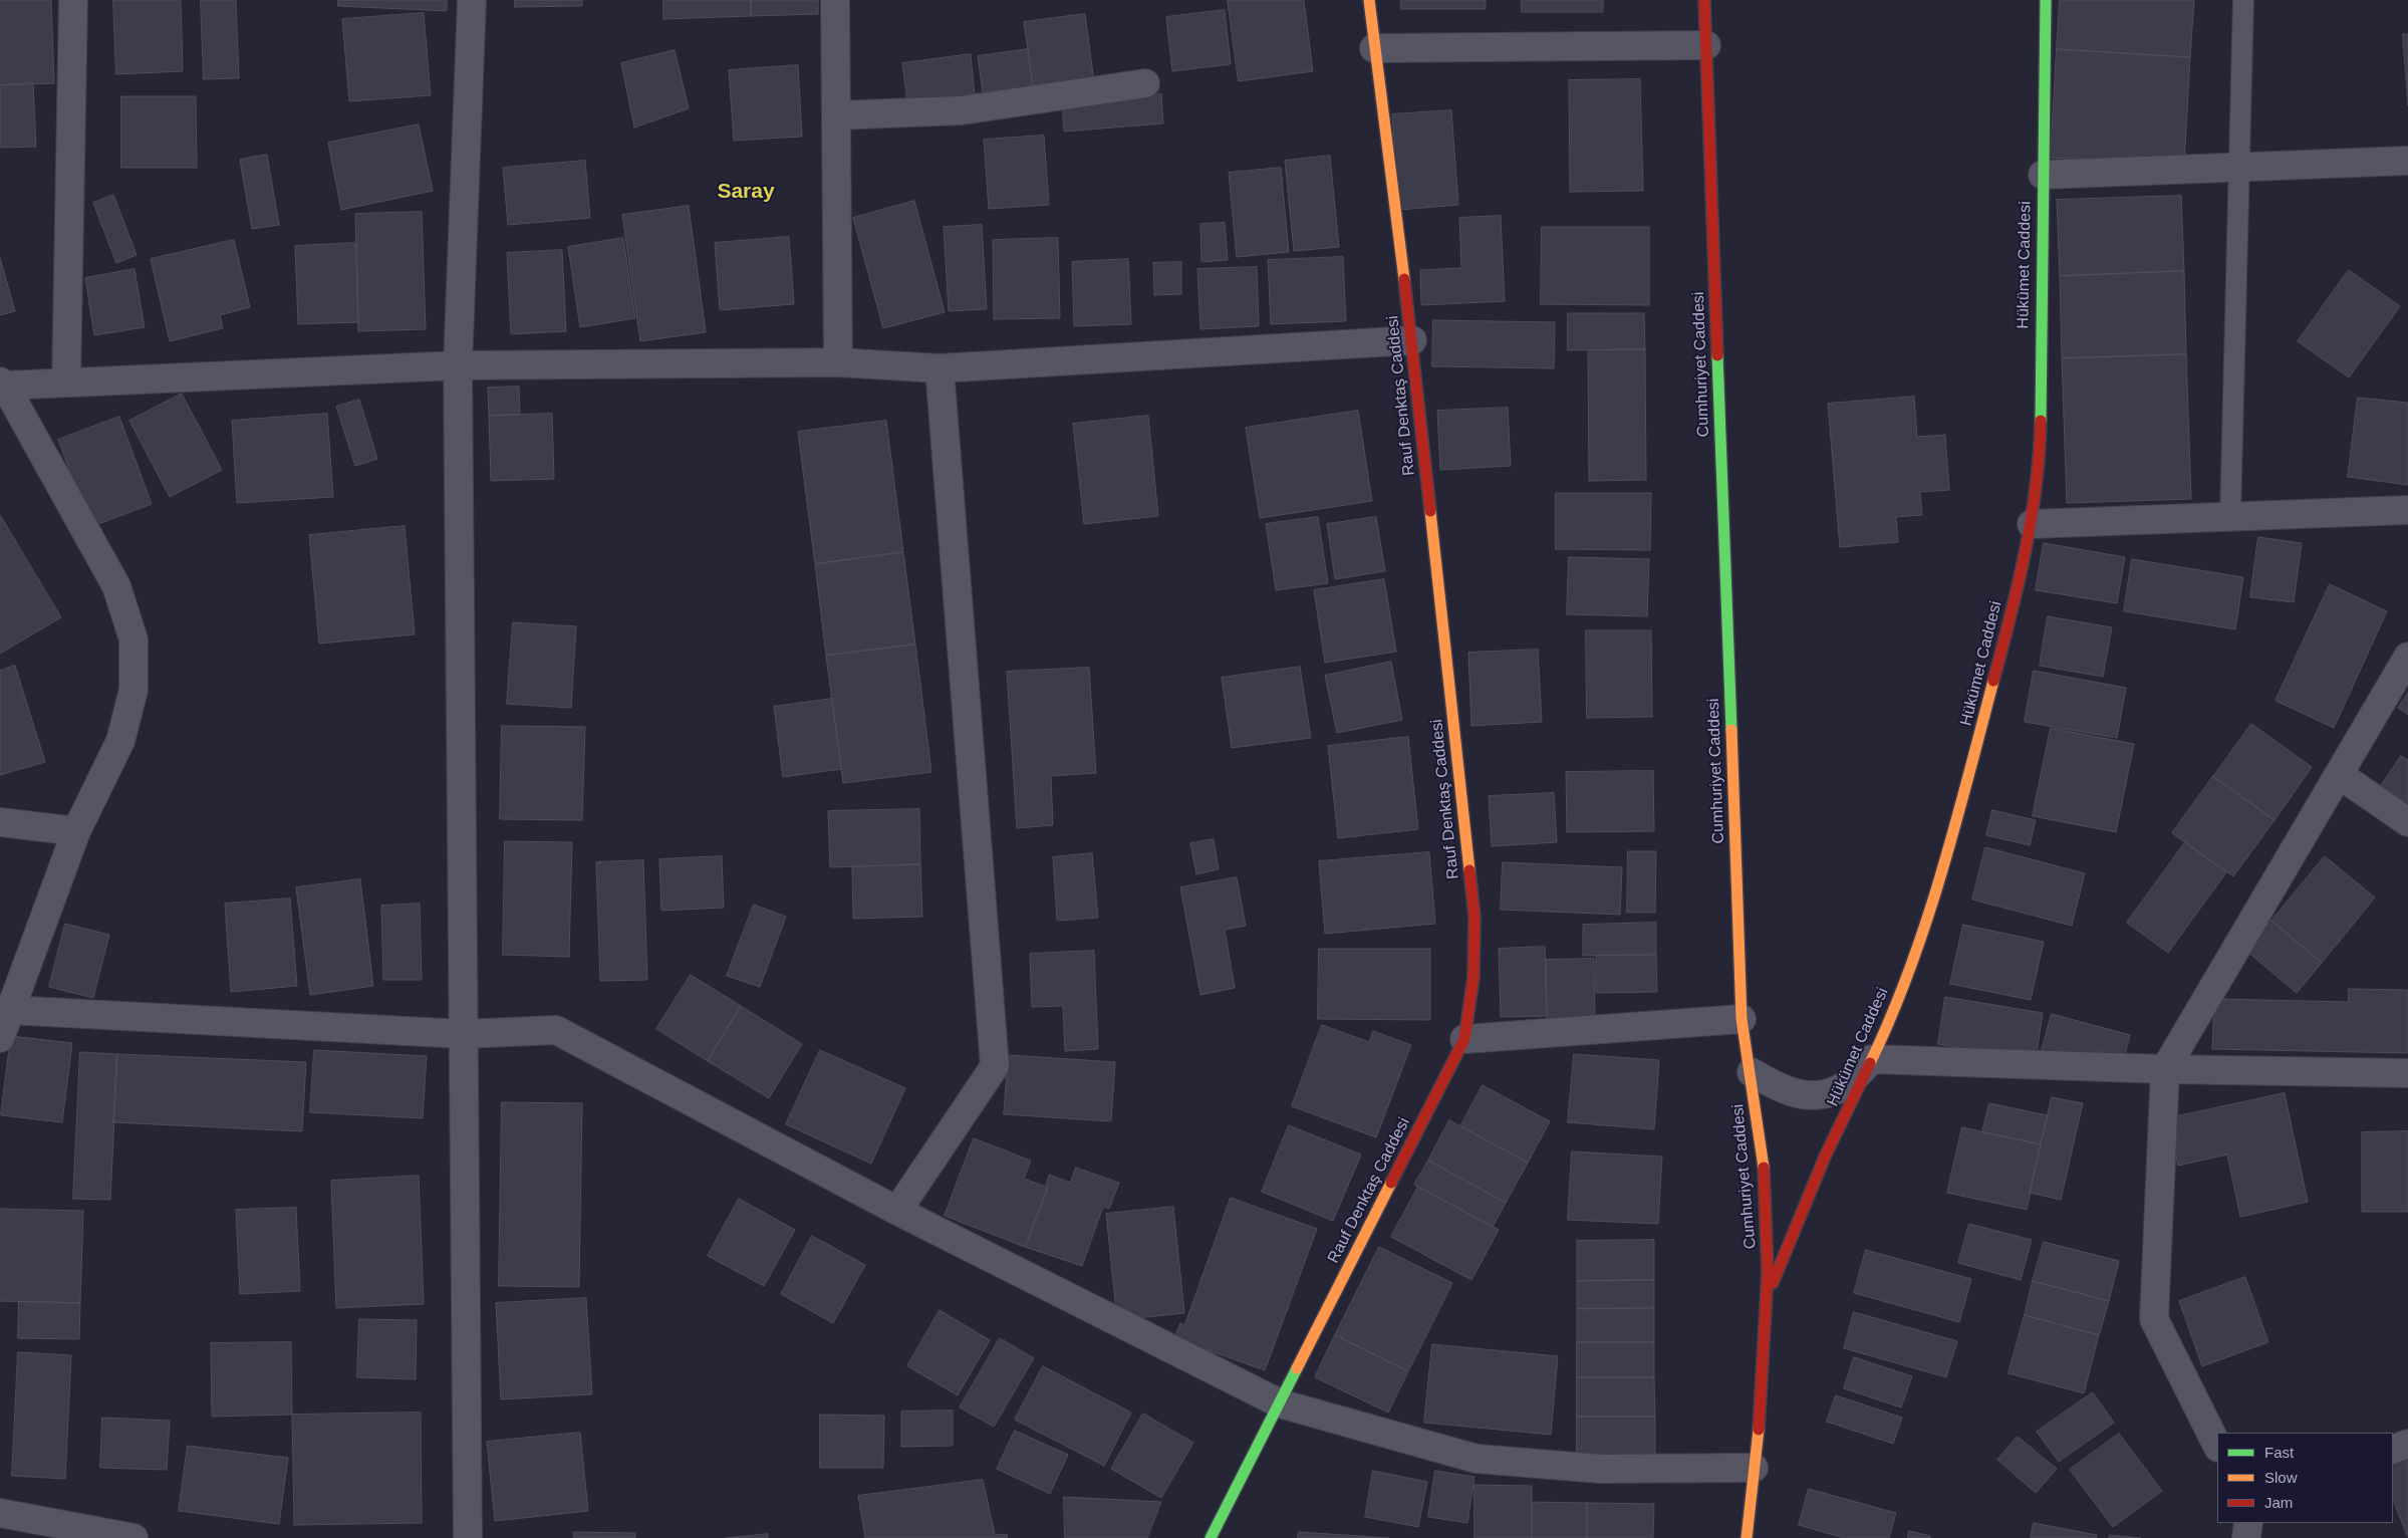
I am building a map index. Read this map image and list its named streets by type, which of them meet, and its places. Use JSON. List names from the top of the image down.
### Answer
{
  "streets": {
    "street": ["Hükümet Caddesi", "Cumhuriyet Caddesi", "Rauf Denktaş Caddesi"]
  },
  "crossings": [
    ["Hükümet Caddesi", "Cumhuriyet Caddesi"]
  ],
  "districts": ["Saray"],
  "legend": ["Fast", "Slow", "Jam"]
}
